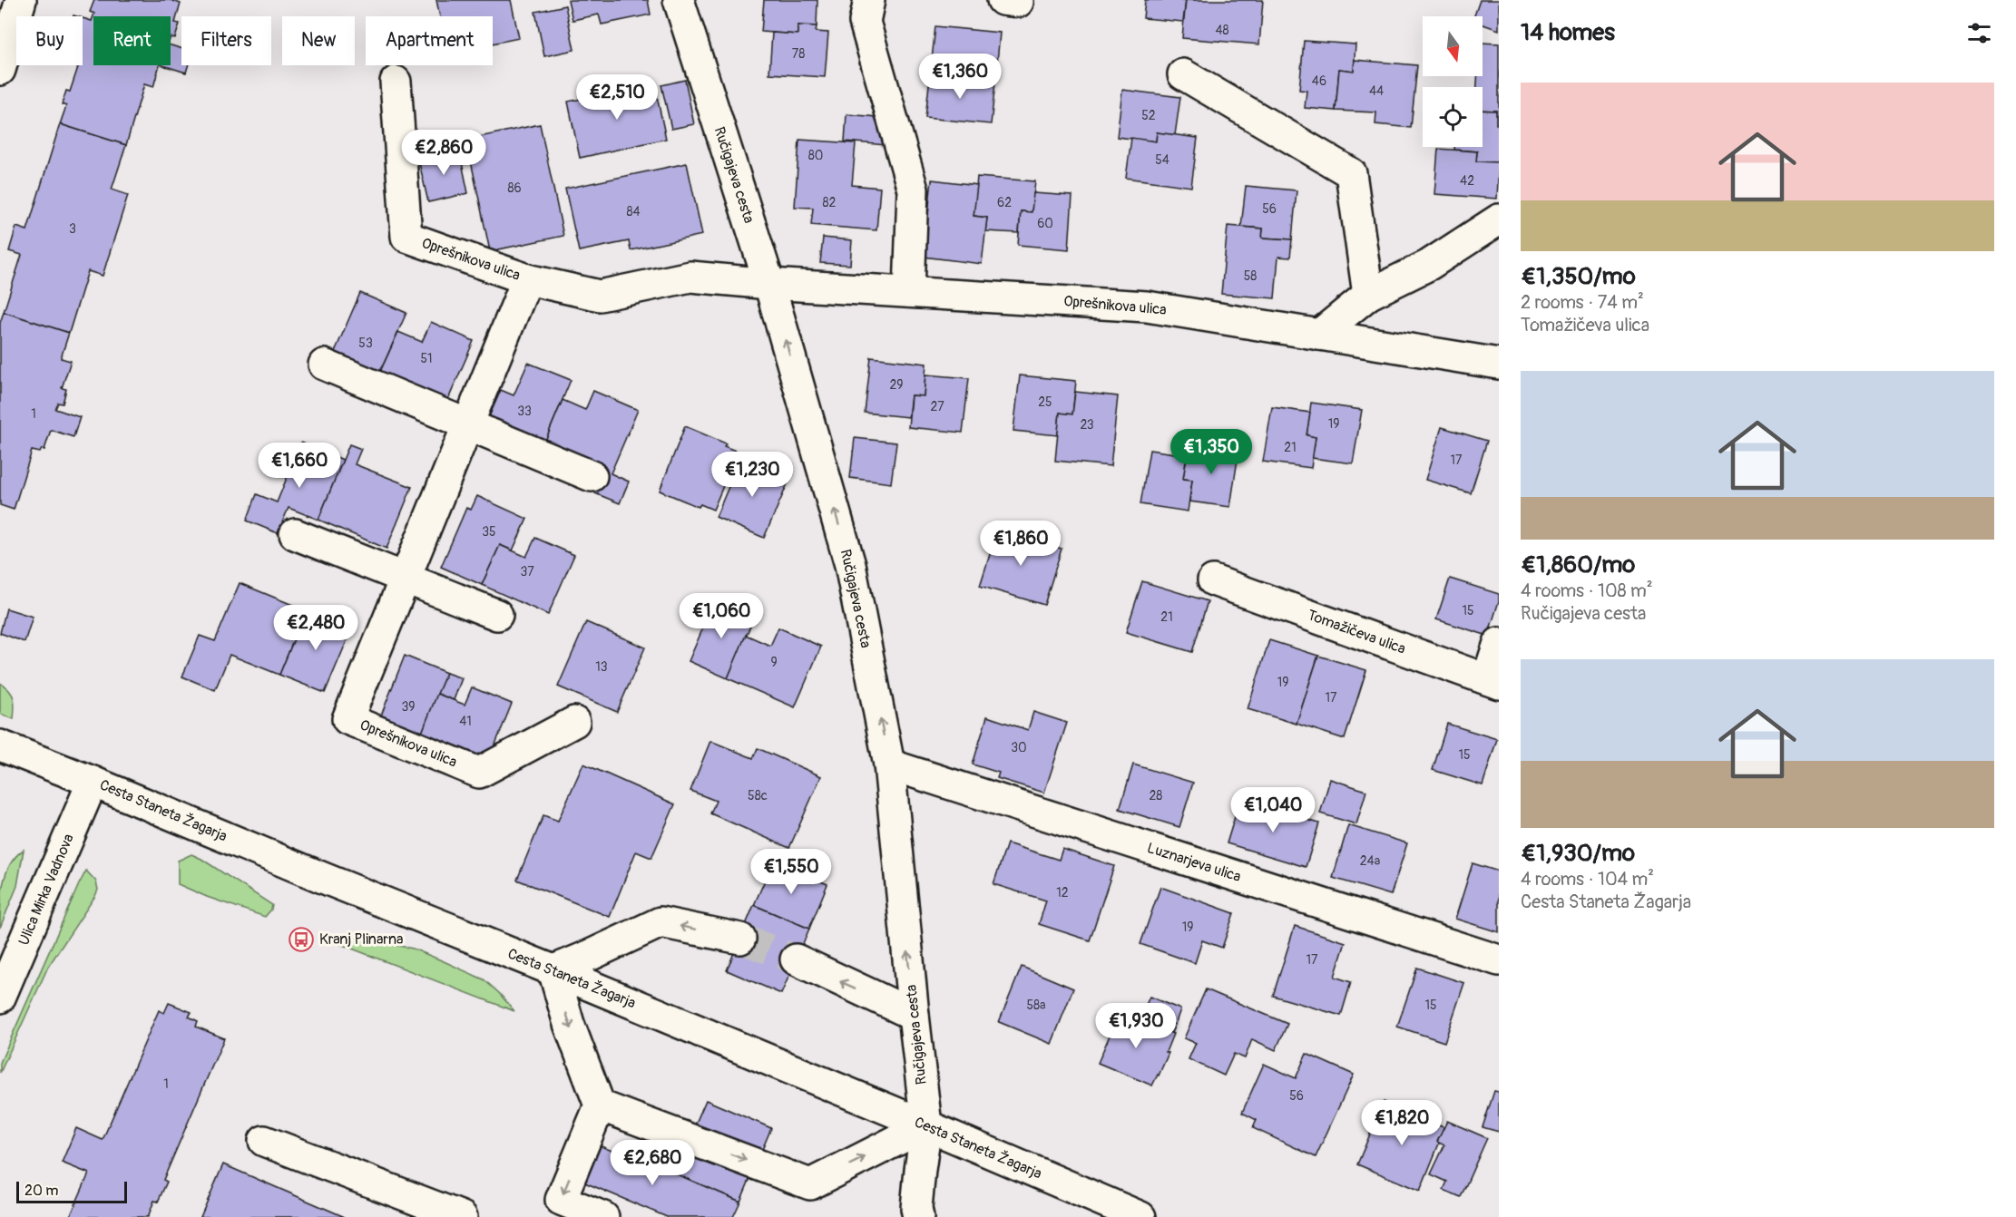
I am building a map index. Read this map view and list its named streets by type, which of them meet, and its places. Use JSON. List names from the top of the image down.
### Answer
{
  "streets": {
    "street": [
      "Ručigajeva cesta",
      "Oprešnikova ulica",
      "Tomažičeva ulica",
      "Cesta Staneta Žagarja",
      "Luznarjeva ulica",
      "Ulica Mirka Vadnova"
    ]
  },
  "crossings": [
    ["Ručigajeva cesta", "Oprešnikova ulica"],
    ["Ručigajeva cesta", "Cesta Staneta Žagarja"],
    ["Ručigajeva cesta", "Luznarjeva ulica"],
    ["Cesta Staneta Žagarja", "Ulica Mirka Vadnova"]
  ],
  "one_way": ["Ručigajeva cesta"],
  "places": {
    "bus stop": ["Kranj Plinarna"]
  },
  "house_numbers": [
    "48",
    "78",
    "46",
    "44",
    "52",
    "80",
    "54",
    "42",
    "86",
    "82",
    "62",
    "56",
    "84",
    "60",
    "3",
    "58",
    "53",
    "51",
    "29",
    "25",
    "27",
    "33",
    "1",
    "19",
    "23",
    "21",
    "17",
    "35",
    "37",
    "15",
    "21",
    "9",
    "13",
    "19",
    "17",
    "39",
    "41",
    "30",
    "15",
    "58c",
    "28",
    "24a",
    "12",
    "19",
    "17",
    "58a",
    "15",
    "1",
    "56"
  ],
  "scale_bar": "20 m",
  "north": "bottom",
  "page": {
    "heading": "14 homes",
    "chip": [
      "Buy",
      "Rent",
      "Filters",
      "New",
      "Apartment"
    ],
    "price": [
      "€1,360",
      "€2,510",
      "€2,860",
      "€1,350",
      "€1,660",
      "€1,230",
      "€1,860",
      "€1,060",
      "€2,480",
      "€1,040",
      "€1,550",
      "€1,930",
      "€1,820",
      "€2,680"
    ],
    "list": [
      {
        "name": "€1,350/mo",
        "note": "2 rooms · 74 m² · Tomažičeva ulica"
      },
      {
        "name": "€1,860/mo",
        "note": "4 rooms · 108 m² · Ručigajeva cesta"
      },
      {
        "name": "€1,930/mo",
        "note": "4 rooms · 104 m² · Cesta Staneta Žagarja"
      }
    ],
    "scale": "20 m"
  }
}
